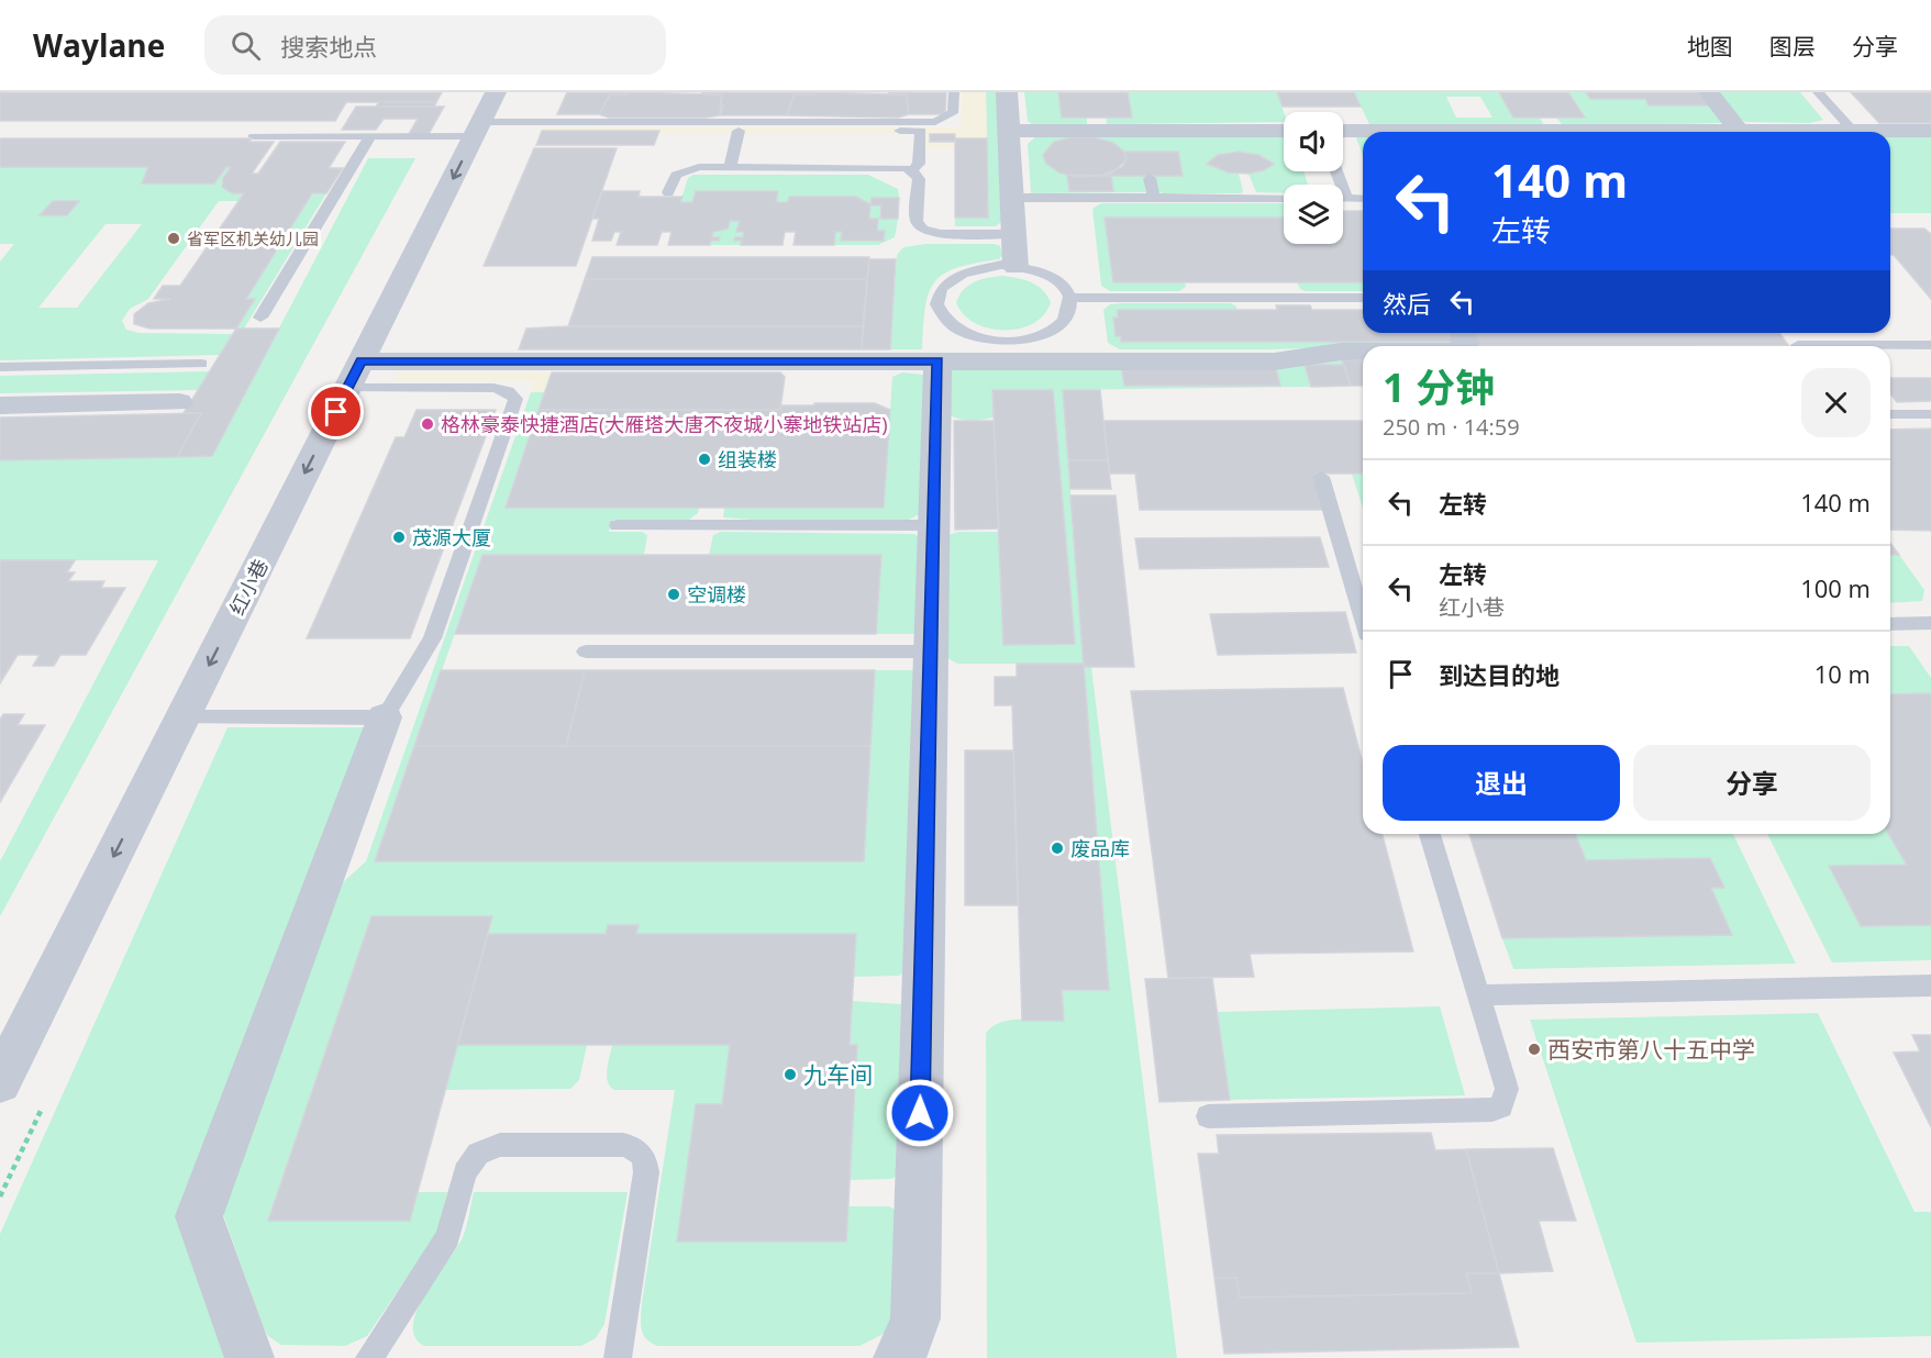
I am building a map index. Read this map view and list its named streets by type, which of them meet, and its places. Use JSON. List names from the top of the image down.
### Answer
{
  "streets": {
    "street": ["红小巷"]
  },
  "places": [
    "省军区机关幼儿园",
    "格林豪泰快捷酒店(大雁塔大唐不夜城小寨地铁站店)",
    "组装楼",
    "茂源大厦",
    "空调楼",
    "废品库",
    "西安市第八十五中学",
    "九车间"
  ],
  "page": {
    "header": "Waylane",
    "search": "搜索地点",
    "nav": ["地图", "图层", "分享"],
    "turn": ["140 m", "左转"],
    "then": "然后",
    "heading": ["1 分钟", "250 m · 14:59"],
    "list": [
      {
        "name": "左转",
        "value": "140 m"
      },
      {
        "name": "左转",
        "note": "红小巷",
        "value": "100 m"
      },
      {
        "name": "到达目的地",
        "value": "10 m"
      }
    ],
    "buttons": ["退出", "分享"]
  }
}
